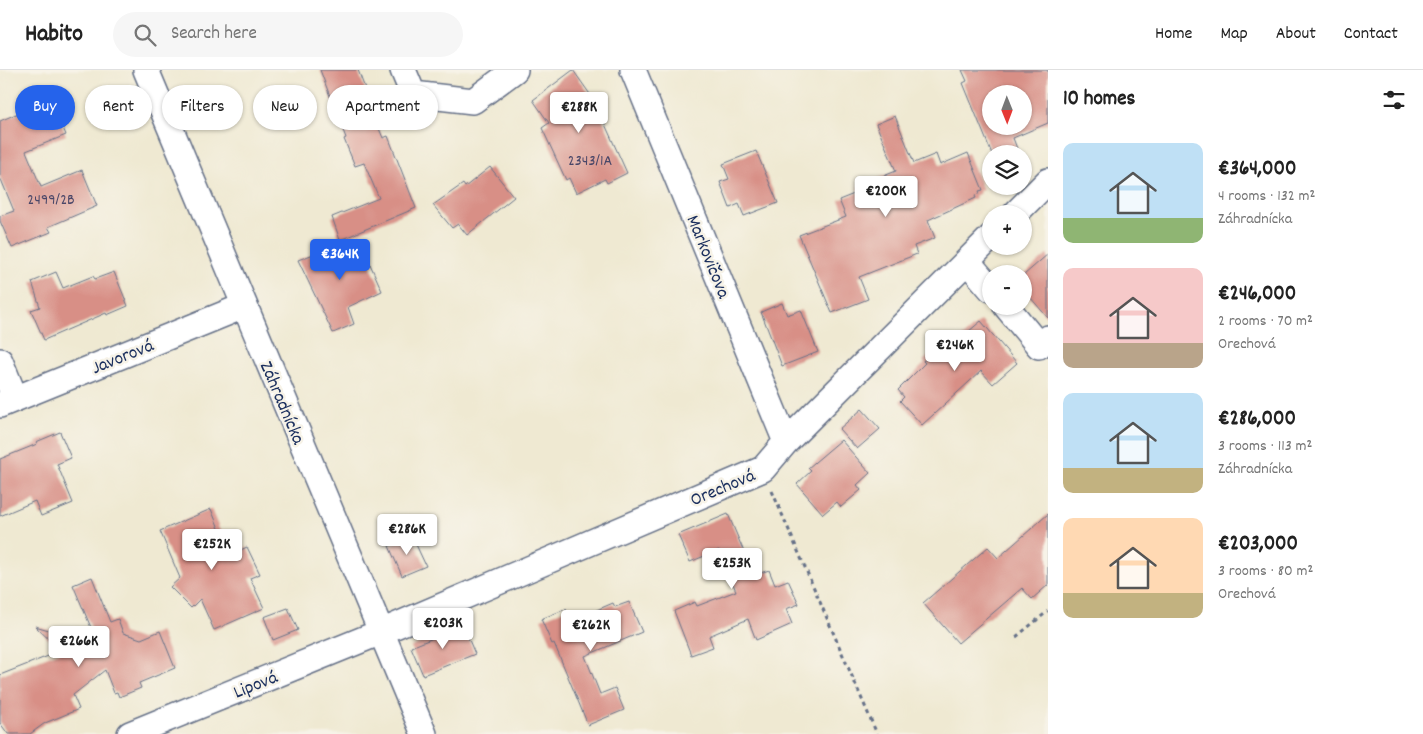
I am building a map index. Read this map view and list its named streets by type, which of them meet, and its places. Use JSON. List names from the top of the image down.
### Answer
{
  "streets": {
    "street": [
      "Markovičova",
      "Javorová",
      "Záhradnícka",
      "Orechová",
      "Lipová"
    ]
  },
  "crossings": [
    ["Markovičova", "Orechová"],
    ["Javorová", "Záhradnícka"],
    ["Záhradnícka", "Orechová"],
    ["Záhradnícka", "Lipová"],
    ["Orechová", "Lipová"]
  ],
  "house_numbers": ["2343/1A", "2499/2B"],
  "north": "bottom",
  "page": {
    "header": "Habito",
    "search": "Search here",
    "nav": [
      "Home",
      "Map",
      "About",
      "Contact"
    ],
    "heading": "10 homes",
    "map_buttons": ["+", "−"],
    "chip": [
      "Buy",
      "Rent",
      "Filters",
      "New",
      "Apartment"
    ],
    "price": [
      "€288K",
      "€200K",
      "€364K",
      "€246K",
      "€286K",
      "€252K",
      "€253K",
      "€203K",
      "€262K",
      "€266K"
    ],
    "list": [
      {
        "name": "€364,000",
        "note": "4 rooms · 132 m² · Záhradnícka"
      },
      {
        "name": "€246,000",
        "note": "2 rooms · 70 m² · Orechová"
      },
      {
        "name": "€286,000",
        "note": "3 rooms · 113 m² · Záhradnícka"
      },
      {
        "name": "€203,000",
        "note": "3 rooms · 80 m² · Orechová"
      }
    ]
  }
}
